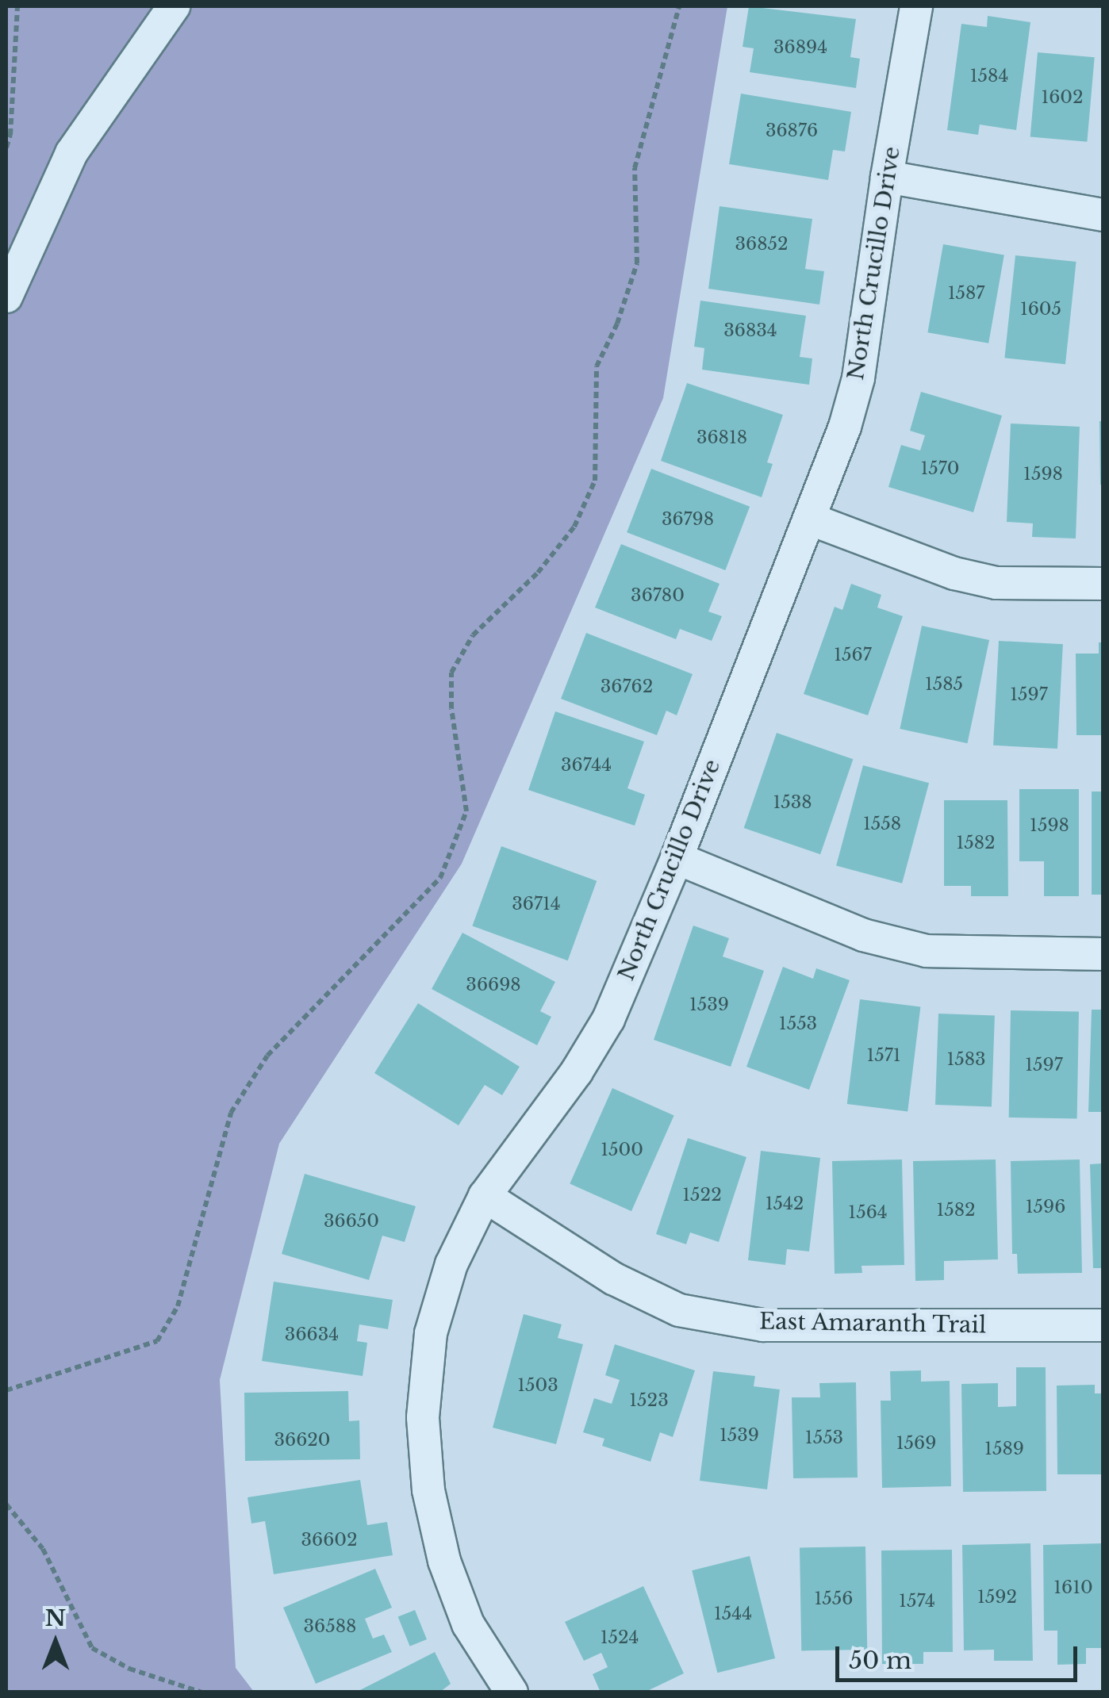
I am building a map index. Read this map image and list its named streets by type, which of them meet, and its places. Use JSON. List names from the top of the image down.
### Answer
{
  "streets": {
    "street": ["North Crucillo Drive", "East Amaranth Trail"]
  },
  "crossings": [
    ["North Crucillo Drive", "East Amaranth Trail"]
  ],
  "house_numbers": [
    "36894",
    "1584",
    "1602",
    "36876",
    "36852",
    "1587",
    "1605",
    "36834",
    "36818",
    "1570",
    "1598",
    "36798",
    "36780",
    "1567",
    "1585",
    "36762",
    "1597",
    "36744",
    "1538",
    "1558",
    "1598",
    "1582",
    "36714",
    "36698",
    "1539",
    "1553",
    "1571",
    "1583",
    "1597",
    "1500",
    "1522",
    "1542",
    "1596",
    "1582",
    "1564",
    "36650",
    "36634",
    "1503",
    "1523",
    "1539",
    "1553",
    "36620",
    "1569",
    "1589",
    "36602",
    "1610",
    "1592",
    "1556",
    "1574",
    "1544",
    "36588",
    "1524"
  ],
  "scale_bar": "50 m",
  "north": "top"
}
